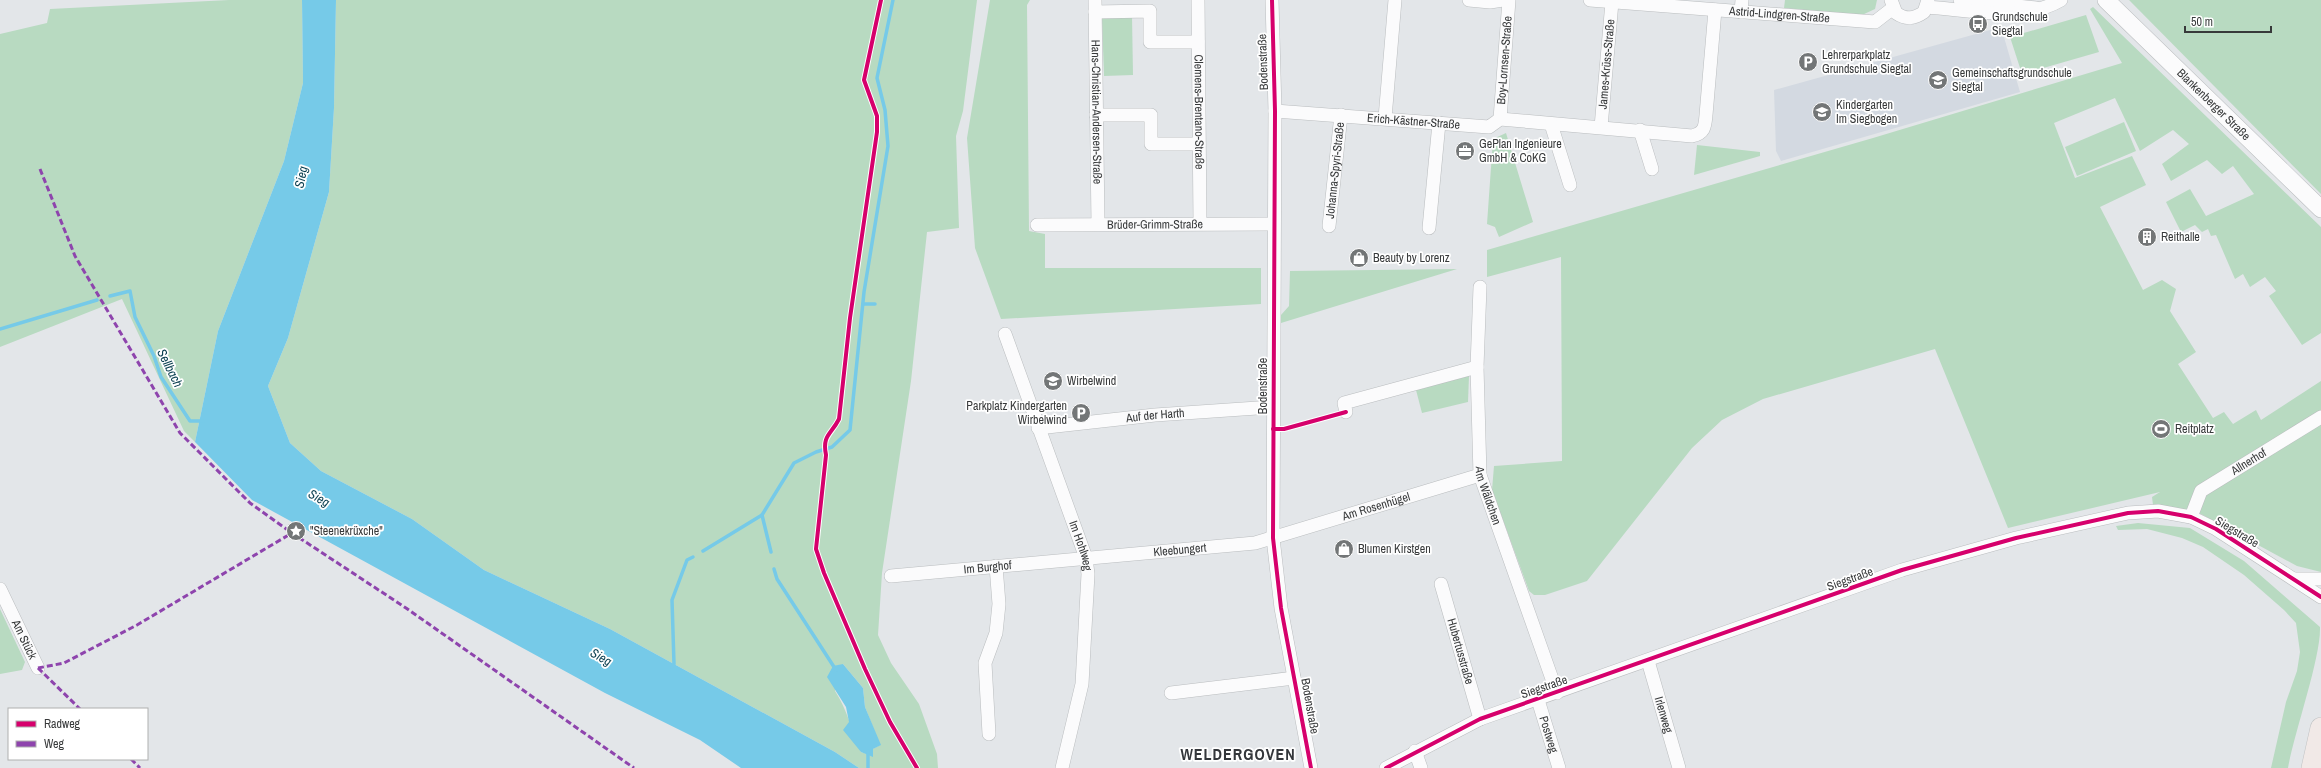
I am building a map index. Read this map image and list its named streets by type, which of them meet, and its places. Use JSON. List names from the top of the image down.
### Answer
{
  "streets": {
    "street": [
      "Astrid-Lindgren-Straße",
      "Boy-Lornsen-Straße",
      "Bodenstraße",
      "James-Krüss-Straße",
      "Blankenberger Straße",
      "Hans-Christian-Andersen-Straße",
      "Clemens-Brentano-Straße",
      "Erich-Kästner-Straße",
      "Johanna-Spyri-Straße",
      "Brüder-Grimm-Straße",
      "Auf der Harth",
      "Allnerhof",
      "Am Wäldchen",
      "Am Rosenhügel",
      "Siegstraße",
      "Im Hohlweg",
      "Kleebungert",
      "Im Burghof",
      "Am Stück",
      "Hubertusstraße",
      "Irlenweg",
      "Postweg"
    ]
  },
  "crossings": [
    ["Astrid-Lindgren-Straße", "James-Krüss-Straße"],
    ["Astrid-Lindgren-Straße", "Erich-Kästner-Straße"],
    ["Boy-Lornsen-Straße", "Erich-Kästner-Straße"],
    ["Bodenstraße", "Erich-Kästner-Straße"],
    ["Bodenstraße", "Brüder-Grimm-Straße"],
    ["Bodenstraße", "Auf der Harth"],
    ["Bodenstraße", "Am Rosenhügel"],
    ["Bodenstraße", "Kleebungert"],
    ["James-Krüss-Straße", "Erich-Kästner-Straße"],
    ["Hans-Christian-Andersen-Straße", "Brüder-Grimm-Straße"],
    ["Clemens-Brentano-Straße", "Brüder-Grimm-Straße"],
    ["Erich-Kästner-Straße", "Johanna-Spyri-Straße"],
    ["Auf der Harth", "Im Hohlweg"],
    ["Allnerhof", "Siegstraße"],
    ["Am Wäldchen", "Am Rosenhügel"],
    ["Am Wäldchen", "Siegstraße"],
    ["Am Rosenhügel", "Kleebungert"],
    ["Siegstraße", "Hubertusstraße"],
    ["Siegstraße", "Irlenweg"],
    ["Siegstraße", "Postweg"],
    ["Im Hohlweg", "Kleebungert"],
    ["Im Hohlweg", "Im Burghof"],
    ["Kleebungert", "Im Burghof"]
  ],
  "districts": ["WELDERGOVEN"],
  "water": ["Sieg", "Sellbach"],
  "places": {
    "bus stop": ["Grundschule Siegtal"],
    "parking": ["Lehrerparkplatz Grundschule Siegtal", "Parkplatz Kindergarten Wirbelwind"],
    "school or university": ["Gemeinschaftsgrundschule Siegtal", "Kindergarten Im Siegbogen", "Wirbelwind"],
    "office": ["GePlan Ingenieure GmbH & CoKG"],
    "building": ["Reithalle"],
    "shop": ["Beauty by Lorenz", "Blumen Kirstgen"],
    "sports": ["Reitplatz"],
    "place": ["\"Steenekrüxche\""]
  },
  "legend": ["Radweg", "Weg"],
  "scale_bar": "50 m"
}
